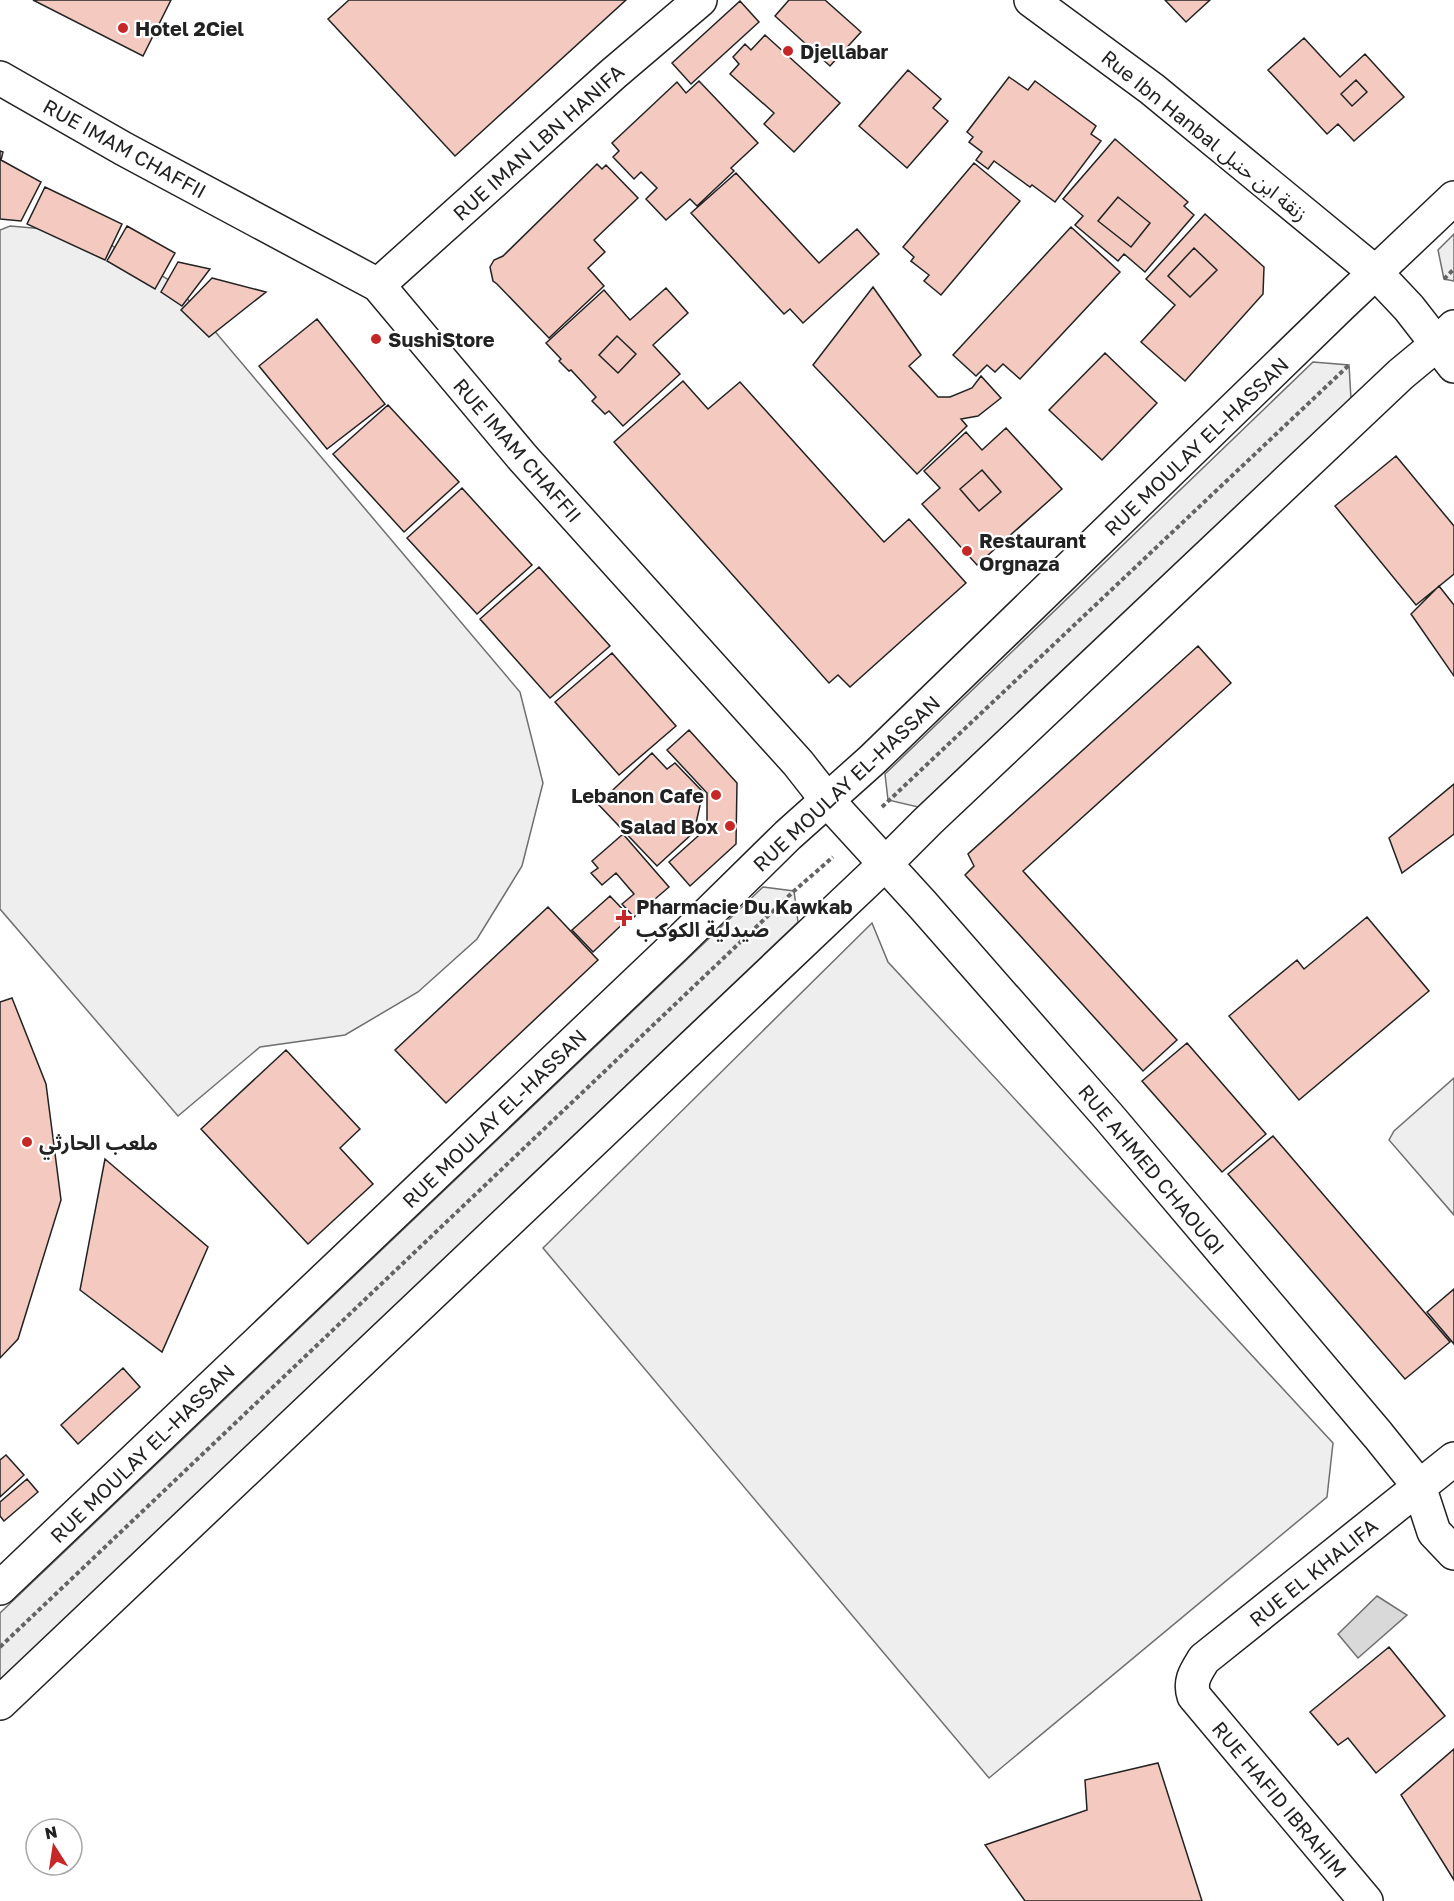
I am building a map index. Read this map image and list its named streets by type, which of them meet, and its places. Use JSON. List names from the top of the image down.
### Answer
{
  "streets": {
    "street": [
      "Rue Ibn Hanbal زنقة ابن حنبل",
      "RUE IMAN LBN HANIFA",
      "RUE IMAM CHAFFII",
      "RUE MOULAY EL-HASSAN",
      "RUE AHMED CHAOUQI",
      "RUE EL KHALIFA",
      "RUE HAFID IBRAHIM"
    ]
  },
  "crossings": [
    ["Rue Ibn Hanbal زنقة ابن حنبل", "RUE MOULAY EL-HASSAN"],
    ["RUE IMAN LBN HANIFA", "RUE IMAM CHAFFII"],
    ["RUE IMAM CHAFFII", "RUE MOULAY EL-HASSAN"],
    ["RUE IMAM CHAFFII", "RUE AHMED CHAOUQI"],
    ["RUE MOULAY EL-HASSAN", "RUE AHMED CHAOUQI"],
    ["RUE AHMED CHAOUQI", "RUE EL KHALIFA"],
    ["RUE EL KHALIFA", "RUE HAFID IBRAHIM"]
  ],
  "places": {
    "other": [
      "Hotel 2Ciel",
      "Djellabar",
      "SushiStore",
      "Restaurant Orgnaza",
      "Lebanon Cafe",
      "Salad Box",
      "ملعب الحارثي"
    ],
    "health": ["Pharmacie Du Kawkab صيدلية الكوكب"]
  },
  "north": "top"
}
